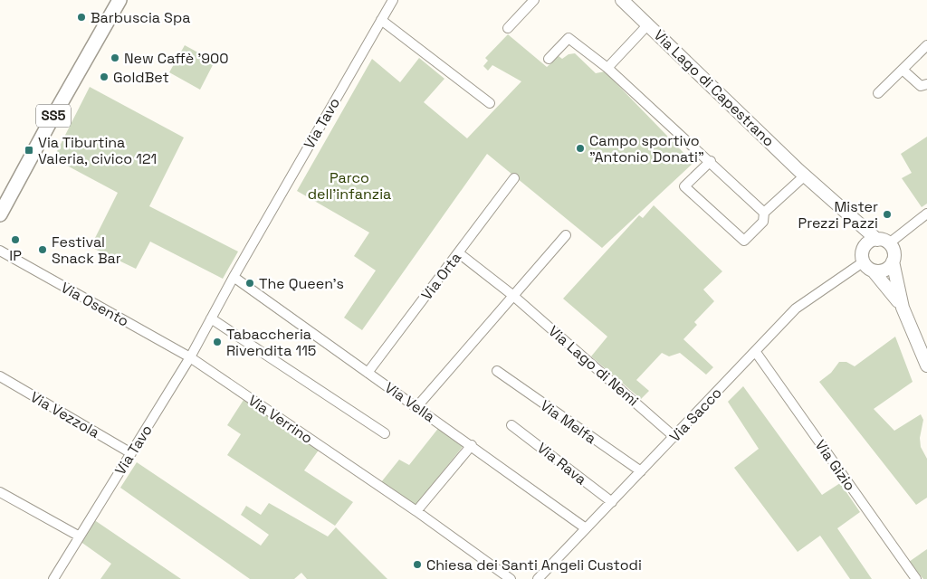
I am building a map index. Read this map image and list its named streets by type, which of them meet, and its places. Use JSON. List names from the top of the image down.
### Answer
{
  "streets": {
    "main road": ["Via Lago di Capestrano", "SS5"],
    "street": [
      "Via Tavo",
      "Via Orta",
      "Via Osento",
      "Via Lago di Nemi",
      "Via Vella",
      "Via Vezzola",
      "Via Sacco",
      "Via Verrino",
      "Via Melfa",
      "Via Rava",
      "Via Gizio"
    ]
  },
  "crossings": [
    ["Via Lago di Capestrano", "Via Sacco"],
    ["Via Tavo", "Via Osento"],
    ["Via Tavo", "Via Vella"],
    ["Via Tavo", "Via Vezzola"],
    ["Via Tavo", "Via Verrino"],
    ["Via Orta", "Via Lago di Nemi"],
    ["Via Orta", "Via Vella"],
    ["Via Osento", "Via Verrino"],
    ["Via Lago di Nemi", "Via Sacco"],
    ["Via Vella", "Via Sacco"],
    ["Via Sacco", "Via Melfa"],
    ["Via Sacco", "Via Rava"],
    ["Via Sacco", "Via Gizio"]
  ],
  "parks": ["Parco dell'infanzia"],
  "places": {
    "other": [
      "Barbuscia Spa",
      "New Caffè '900",
      "GoldBet",
      "Campo sportivo \"Antonio Donati\"",
      "Mister Prezzi Pazzi",
      "IP",
      "Festival Snack Bar",
      "The Queen's",
      "Tabaccheria Rivendita 115",
      "Chiesa dei Santi Angeli Custodi"
    ],
    "transit": ["Via Tiburtina Valeria, civico 121"]
  }
}
